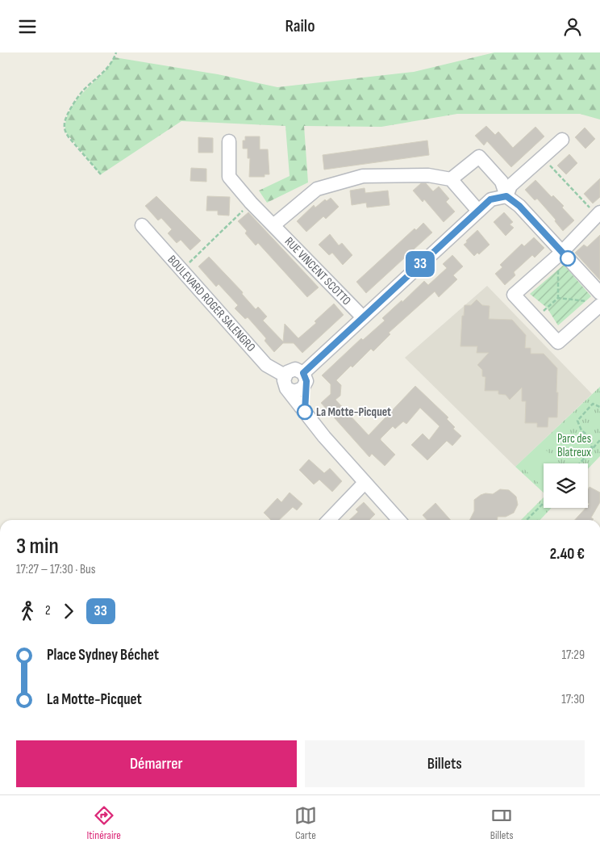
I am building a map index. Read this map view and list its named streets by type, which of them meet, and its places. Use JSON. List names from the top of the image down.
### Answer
{
  "streets": {
    "street": ["RUE VINCENT SCOTTO", "BOULEVARD ROGER SALENGRO"]
  },
  "parks": ["Parc des Blatreux"],
  "places": ["La Motte-Picquet"],
  "lines": ["bus line 33"],
  "page": {
    "header": "Railo",
    "on_map": "33",
    "heading": ["3 min", "17:27 – 17:30 · Bus", "2.40 €"],
    "legs": ["2", "33"],
    "list": [
      {
        "name": "Place Sydney Béchet",
        "value": "17:29"
      },
      {
        "name": "La Motte-Picquet",
        "value": "17:30"
      }
    ],
    "buttons": ["Démarrer", "Billets"],
    "tabs": ["Itinéraire", "Carte", "Billets"]
  }
}
